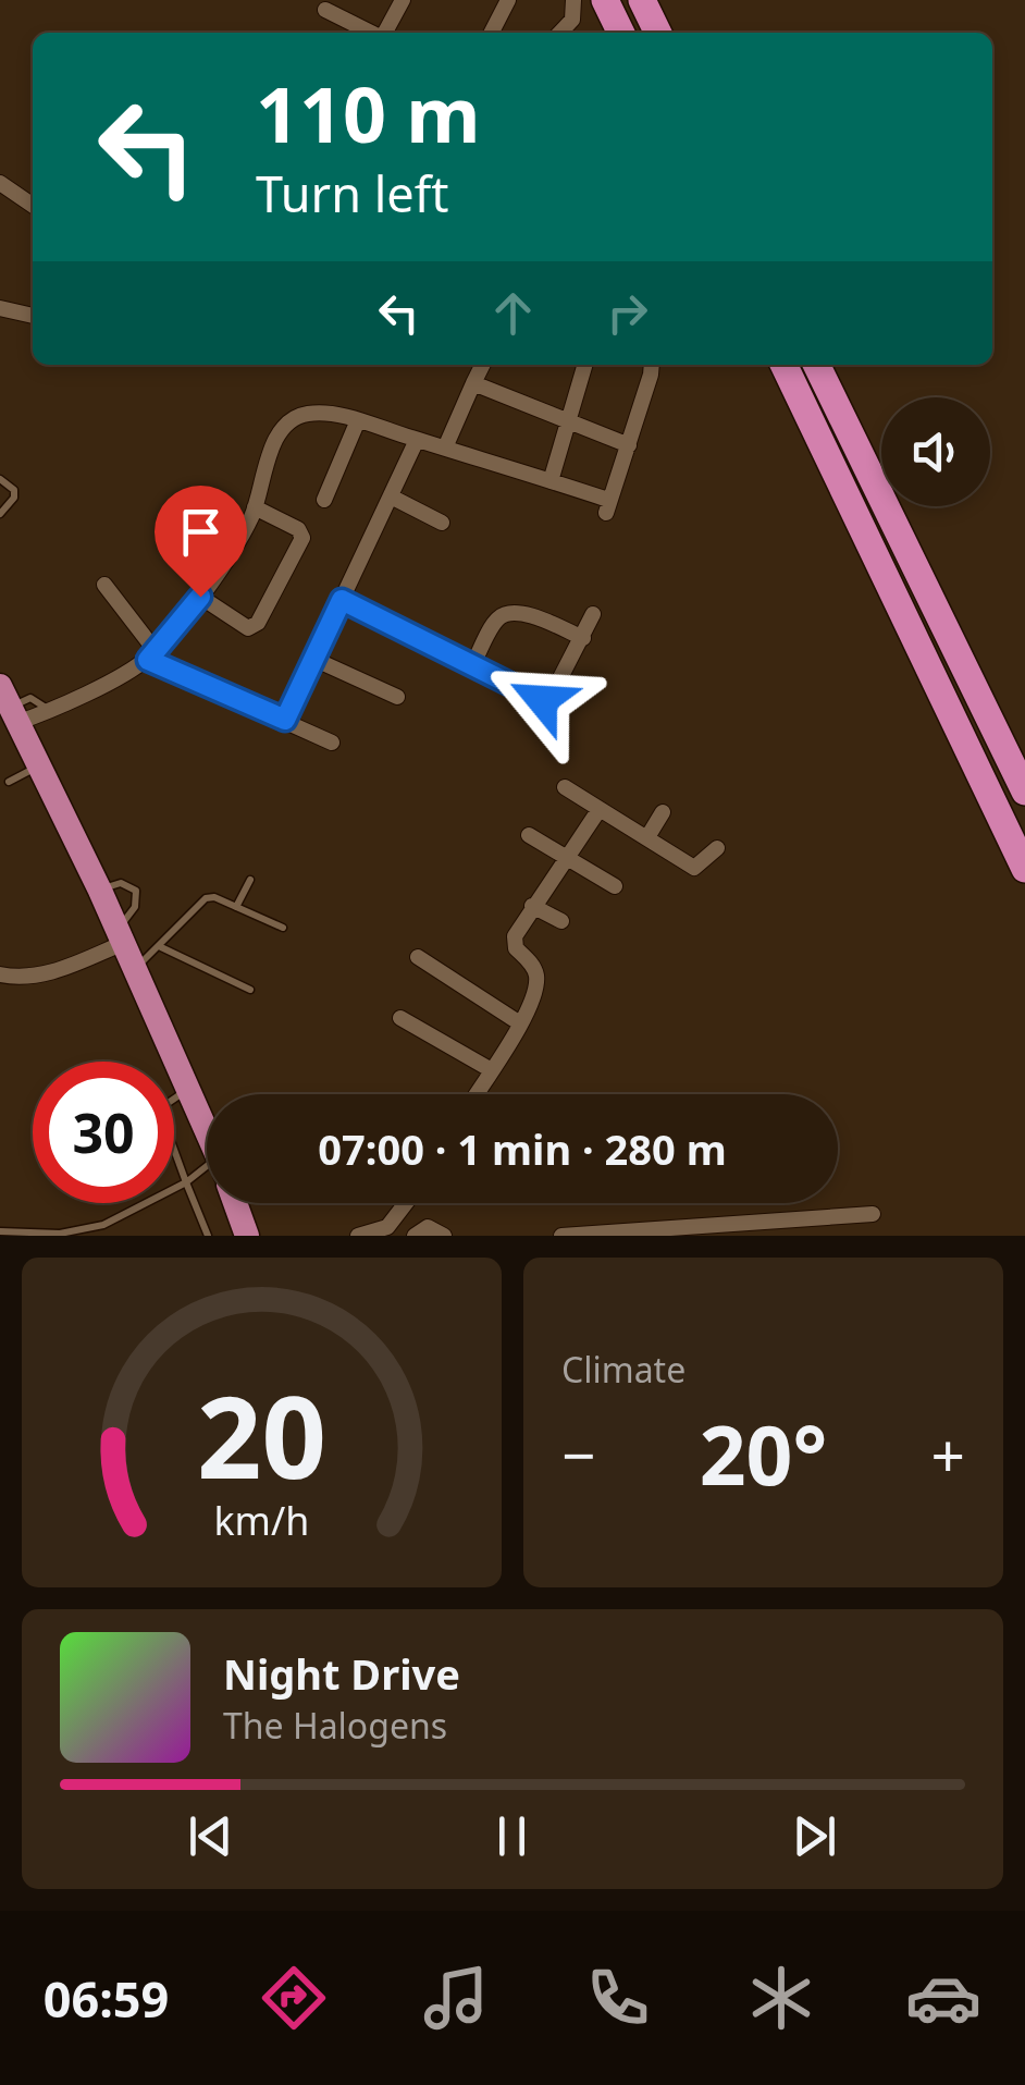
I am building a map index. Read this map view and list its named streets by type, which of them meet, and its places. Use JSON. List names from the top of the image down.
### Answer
{
  "page": {
    "turn": ["110 m", "Turn left"],
    "limit": "30",
    "trip": "07:00 · 1 min · 280 m",
    "tile": "Climate",
    "heat": ["−", "20°", "+"],
    "song": ["Night Drive", "The Halogens"],
    "tabs": "06:59",
    "gauge": ["20", "km/h"]
  }
}
